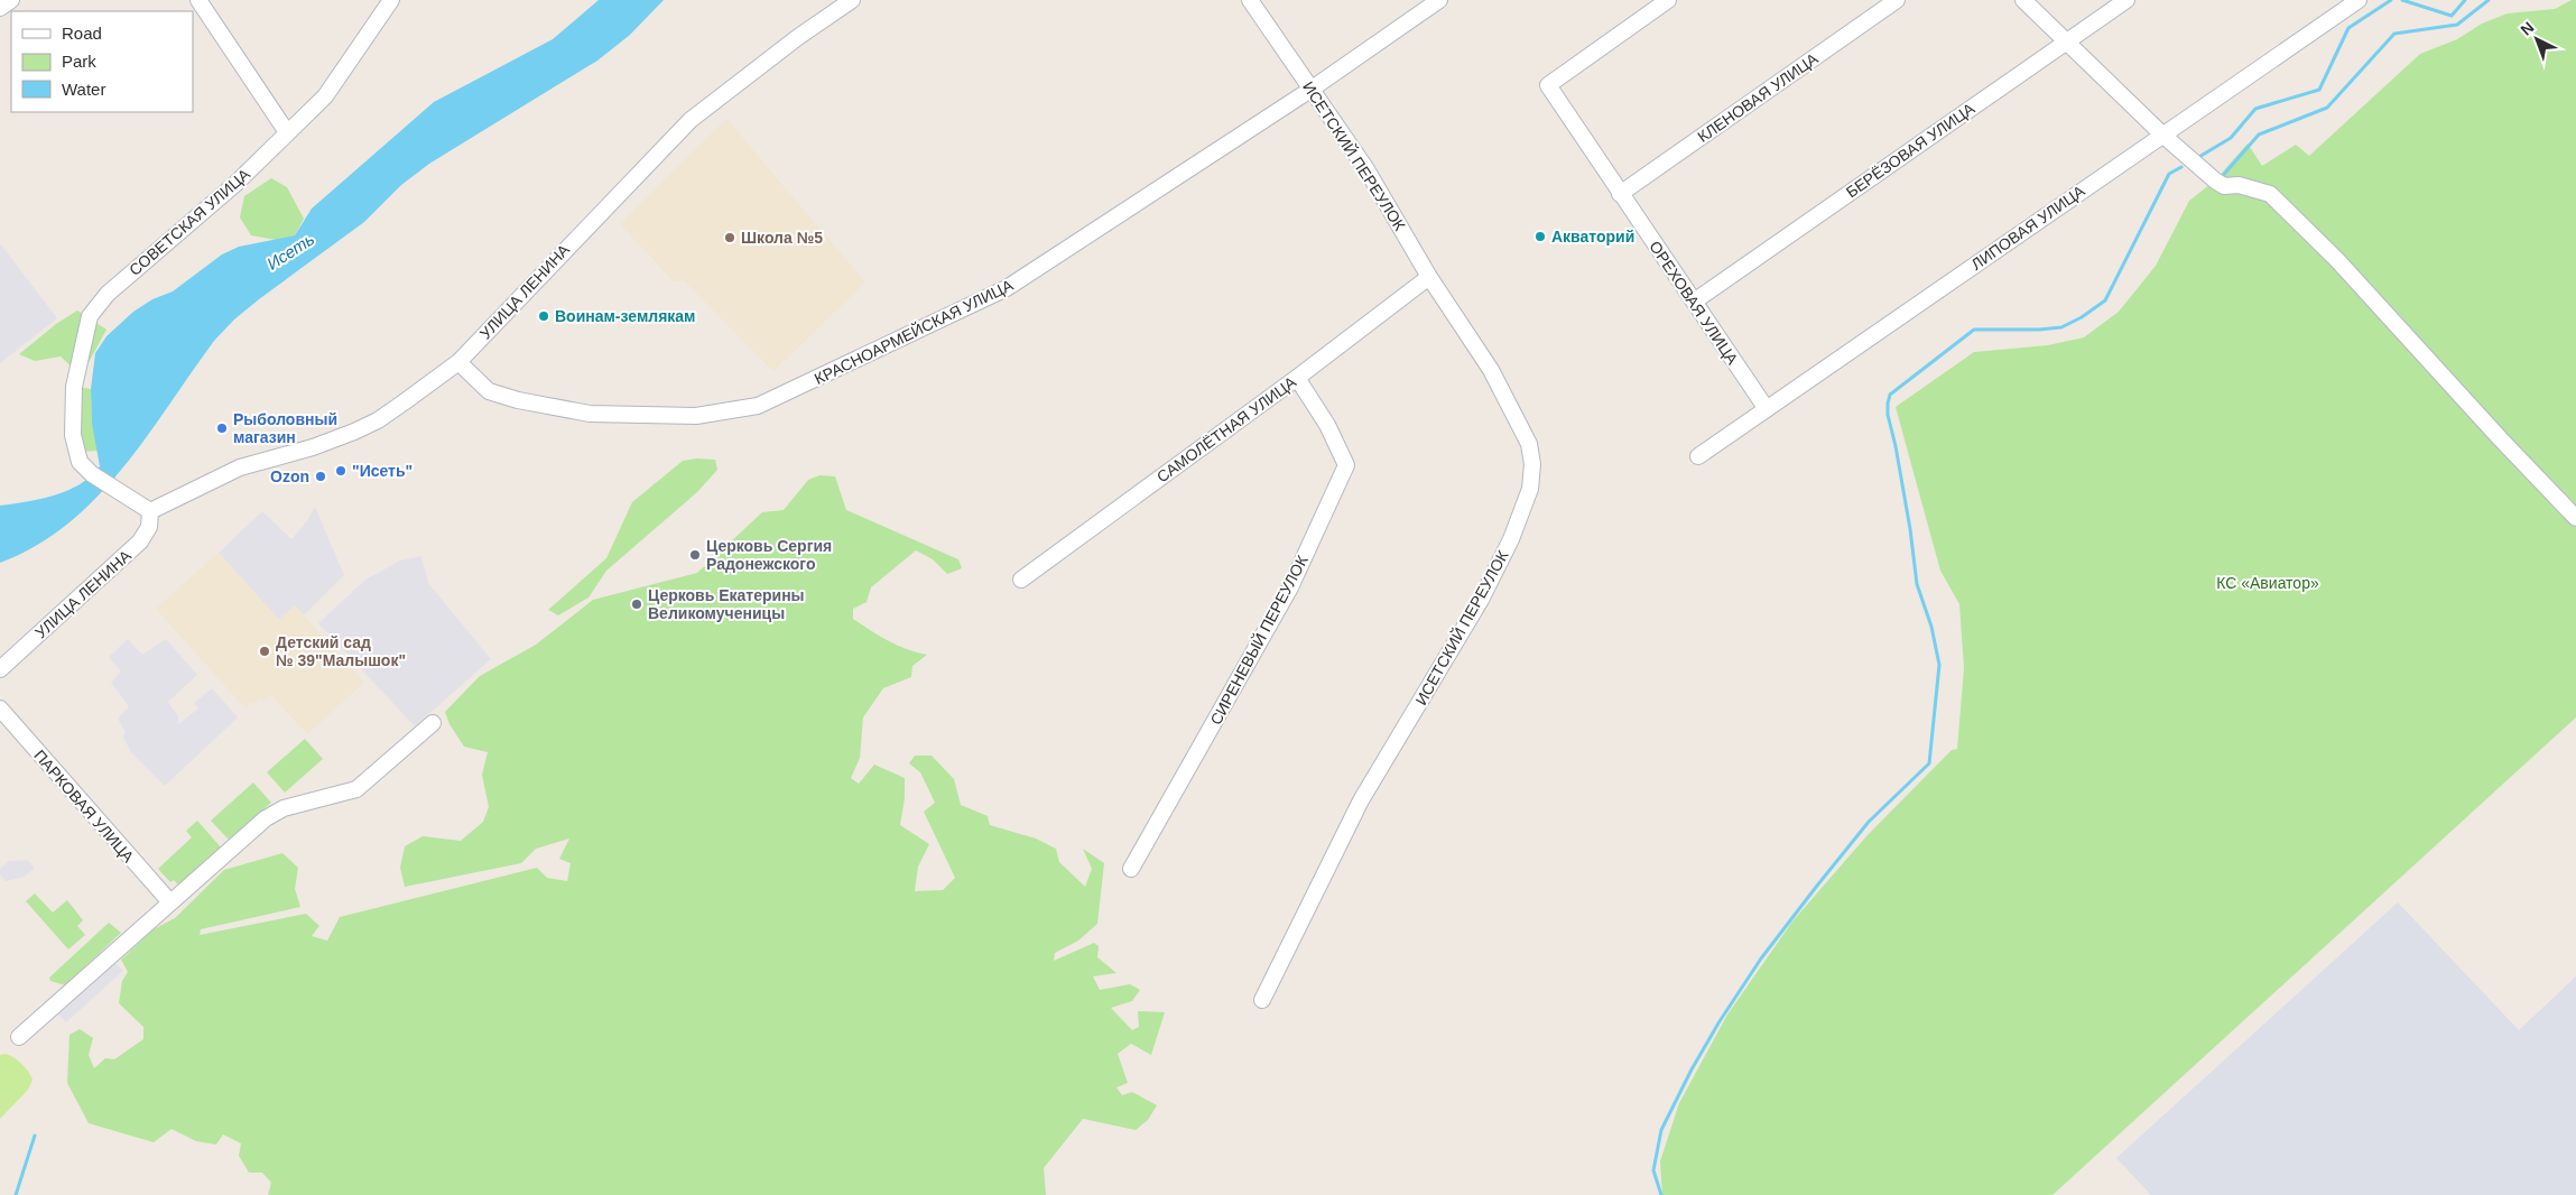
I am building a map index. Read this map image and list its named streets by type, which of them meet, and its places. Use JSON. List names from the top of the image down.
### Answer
{
  "streets": {
    "street": [
      "КЛЕНОВАЯ УЛИЦА",
      "БЕРЁЗОВАЯ УЛИЦА",
      "ИСЕТСКИЙ ПЕРЕУЛОК",
      "СОВЕТСКАЯ УЛИЦА",
      "ЛИПОВАЯ УЛИЦА",
      "УЛИЦА ЛЕНИНА",
      "ОРЕХОВАЯ УЛИЦА",
      "КРАСНОАРМЕЙСКАЯ УЛИЦА",
      "САМОЛЁТНАЯ УЛИЦА",
      "СИРЕНЕВЫЙ ПЕРЕУЛОК",
      "ПАРКОВАЯ УЛИЦА"
    ]
  },
  "crossings": [
    ["КЛЕНОВАЯ УЛИЦА", "ОРЕХОВАЯ УЛИЦА"],
    ["БЕРЁЗОВАЯ УЛИЦА", "ОРЕХОВАЯ УЛИЦА"],
    ["ИСЕТСКИЙ ПЕРЕУЛОК", "КРАСНОАРМЕЙСКАЯ УЛИЦА"],
    ["ИСЕТСКИЙ ПЕРЕУЛОК", "САМОЛЁТНАЯ УЛИЦА"],
    ["СОВЕТСКАЯ УЛИЦА", "УЛИЦА ЛЕНИНА"],
    ["ЛИПОВАЯ УЛИЦА", "ОРЕХОВАЯ УЛИЦА"],
    ["УЛИЦА ЛЕНИНА", "КРАСНОАРМЕЙСКАЯ УЛИЦА"],
    ["САМОЛЁТНАЯ УЛИЦА", "СИРЕНЕВЫЙ ПЕРЕУЛОК"]
  ],
  "water": ["Исеть"],
  "parks": ["КС «Авиатор»"],
  "places": [
    "Акваторий",
    "Школа №5",
    "Воинам-землякам",
    "Рыболовный магазин",
    "\"Исеть\"",
    "Ozon",
    "Церковь Сергия Радонежского",
    "Церковь Екатерины Великомученицы",
    "Детский сад № 39\"Малышок\""
  ],
  "legend": ["Road", "Park", "Water"],
  "north": "top left"
}
